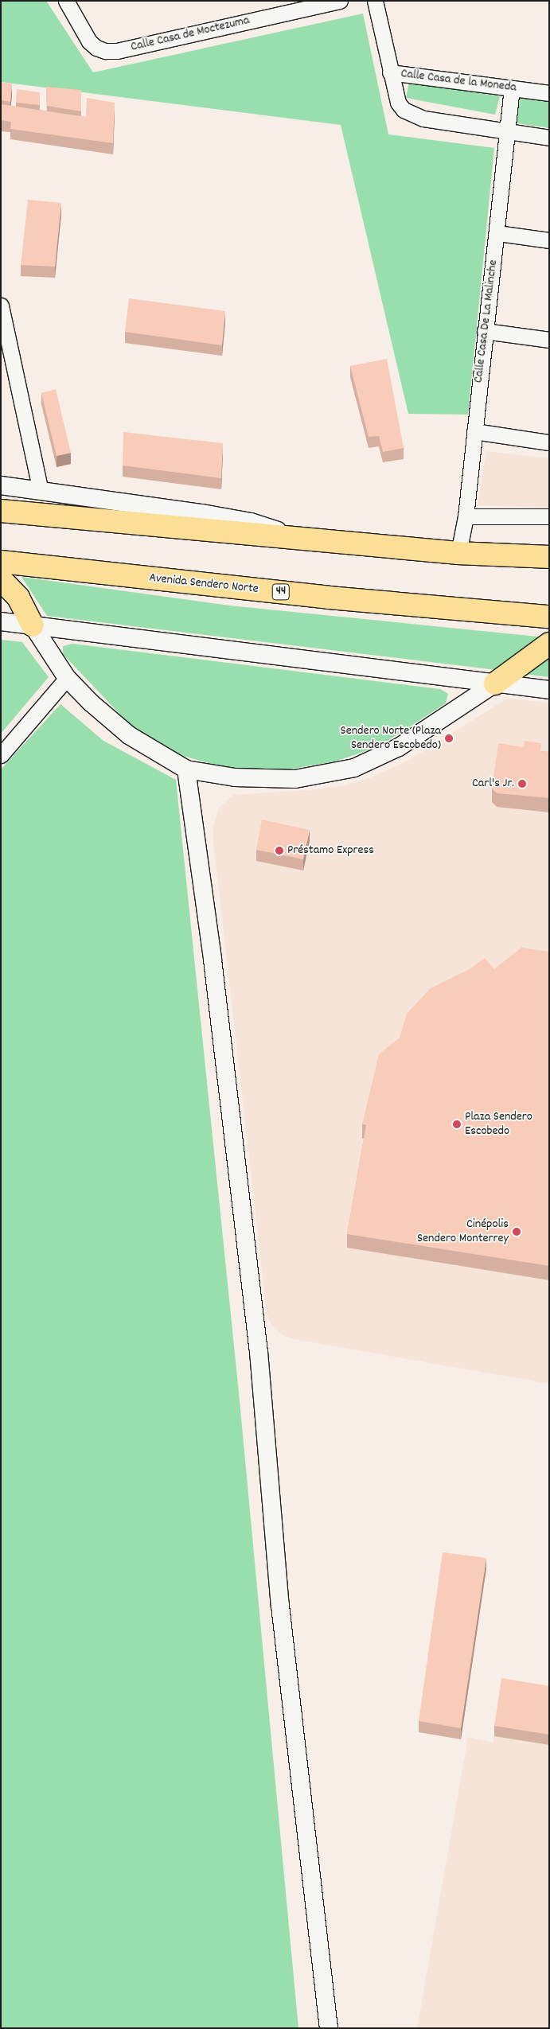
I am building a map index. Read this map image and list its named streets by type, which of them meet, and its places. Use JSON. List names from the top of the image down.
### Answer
{
  "streets": {
    "main road": ["Avenida Sendero Norte", "44"],
    "street": ["Calle Casa de Moctezuma", "Calle Casa de la Moneda", "Calle Casa De La Malinche"]
  },
  "crossings": [
    ["Calle Casa de la Moneda", "Calle Casa De La Malinche"]
  ],
  "places": [
    "Sendero Norte (Plaza Sendero Escobedo)",
    "Carl's Jr.",
    "Préstamo Express",
    "Plaza Sendero Escobedo",
    "Cinépolis Sendero Monterrey"
  ]
}
